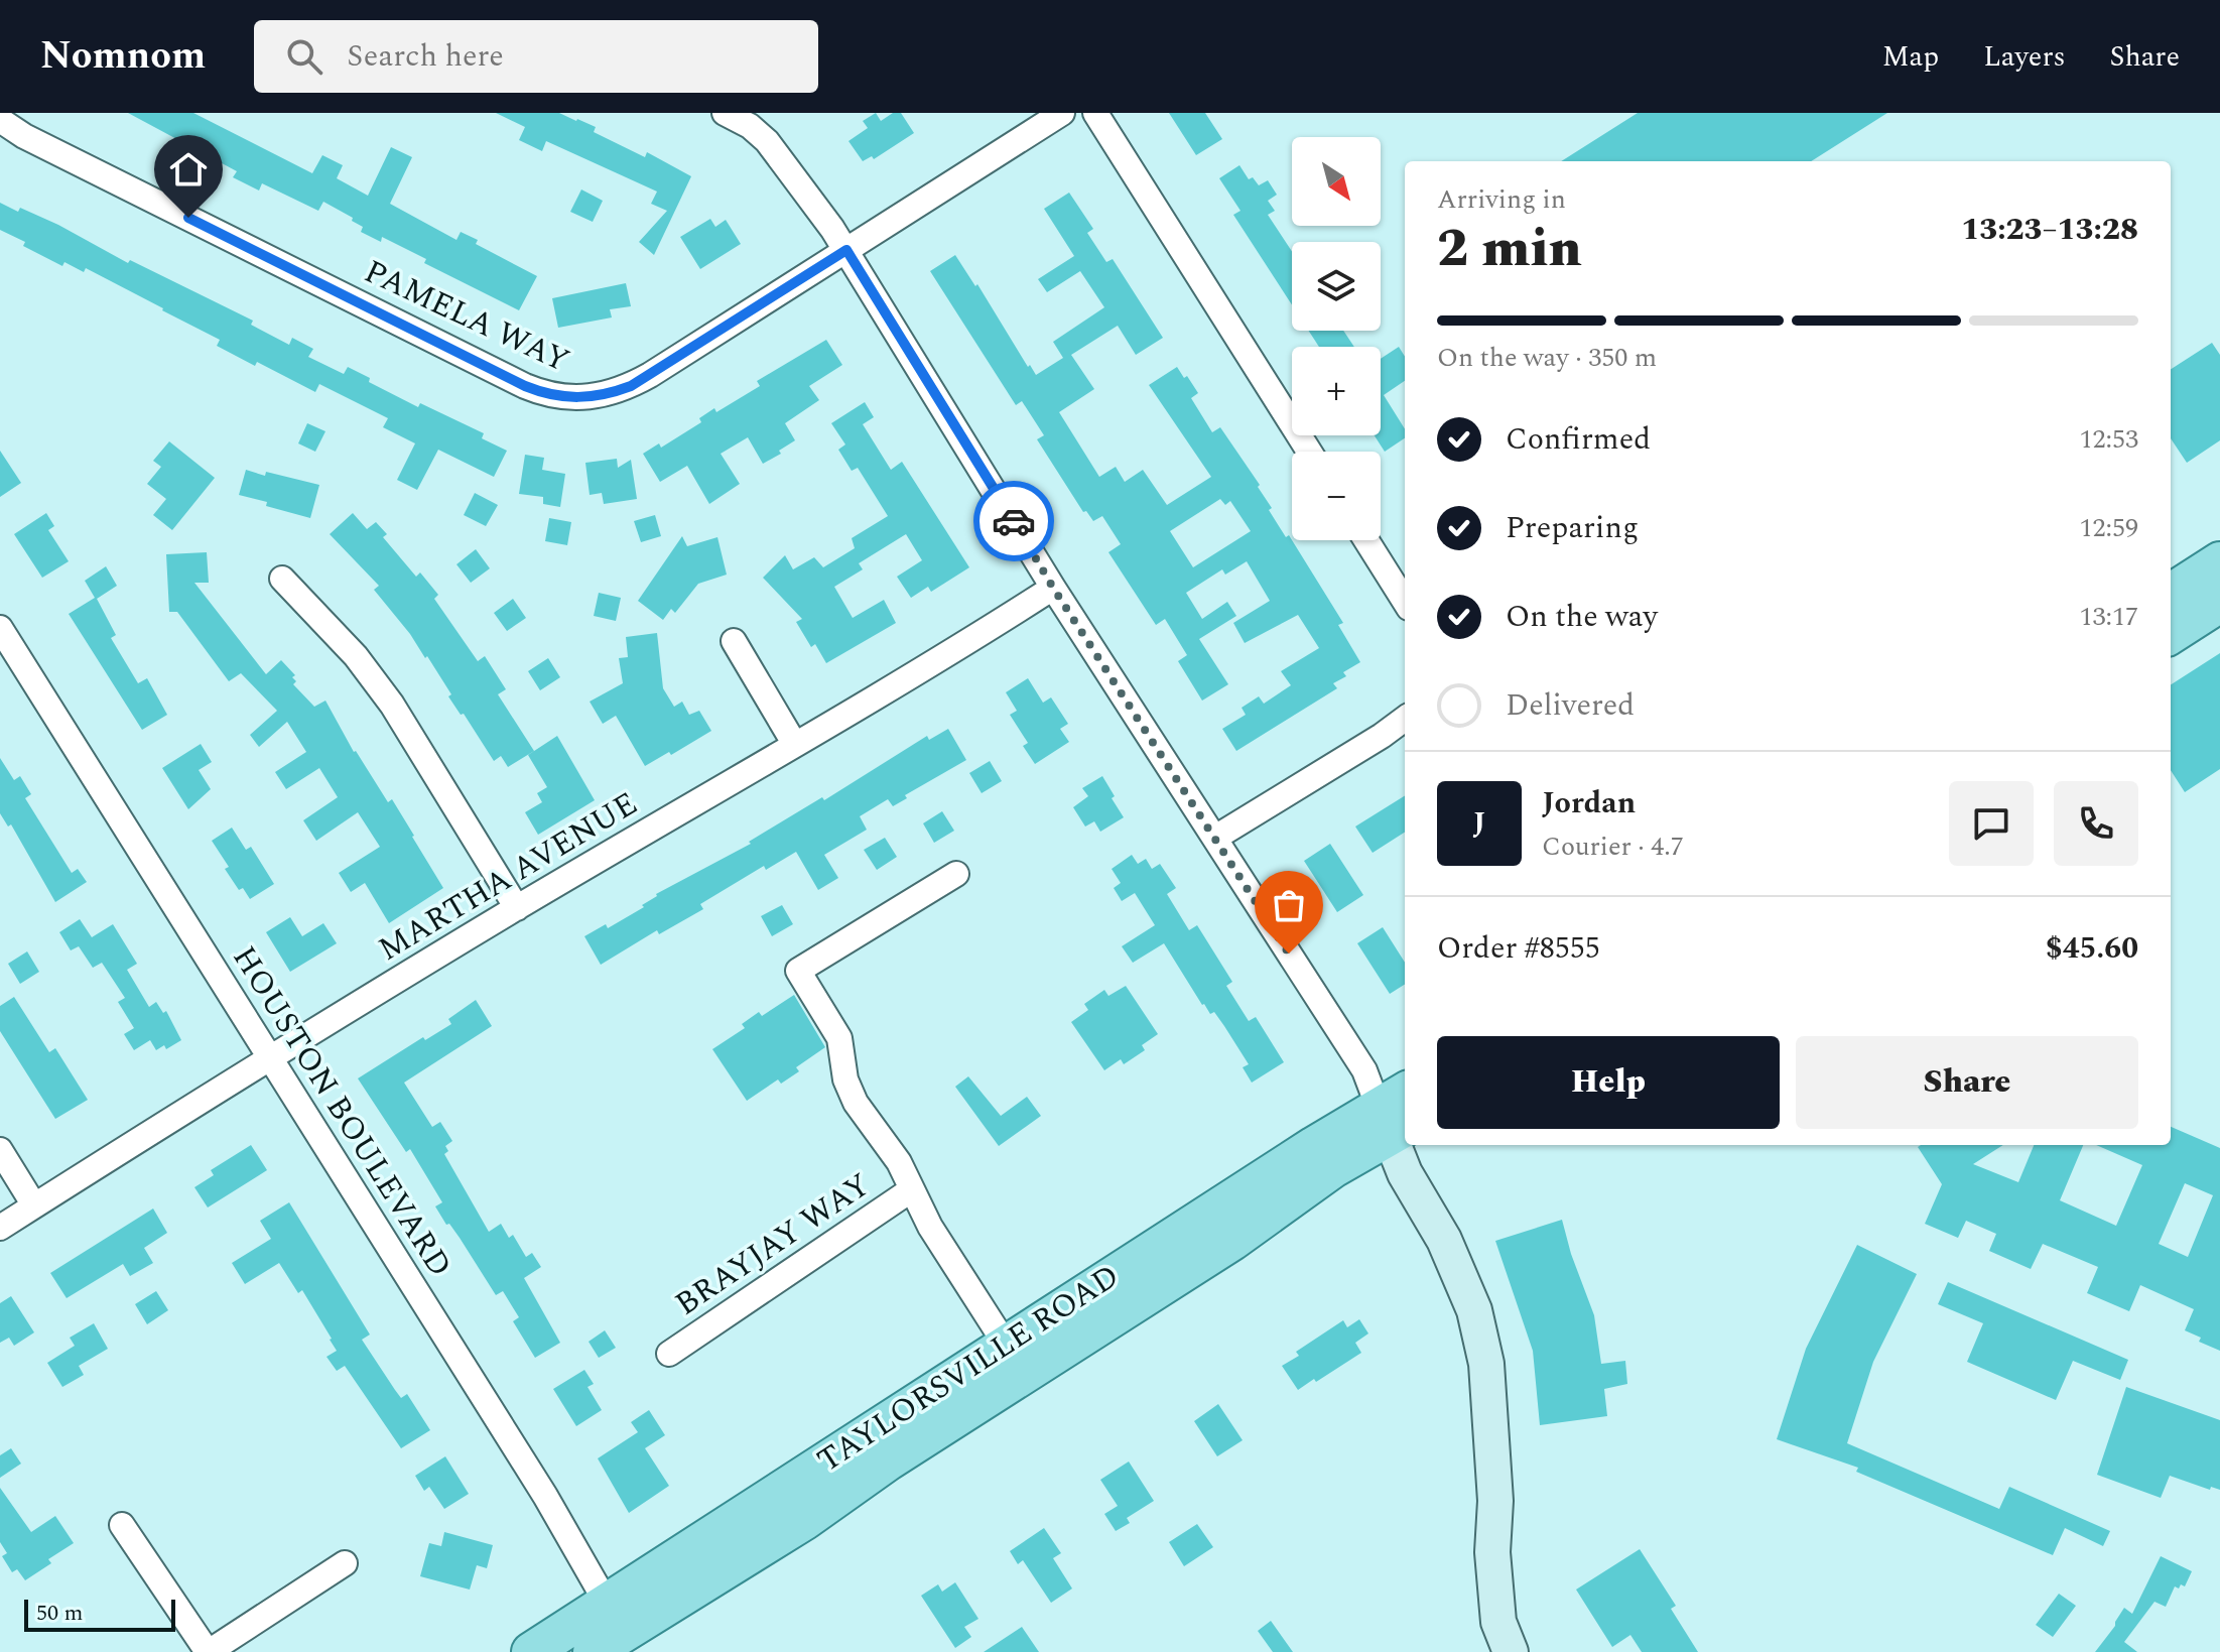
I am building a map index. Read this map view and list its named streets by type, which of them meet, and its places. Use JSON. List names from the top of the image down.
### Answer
{
  "streets": {
    "main road": ["TAYLORSVILLE ROAD"],
    "street": [
      "PAMELA WAY",
      "MARTHA AVENUE",
      "HOUSTON BOULEVARD",
      "BRAYJAY WAY"
    ]
  },
  "crossings": [
    ["MARTHA AVENUE", "HOUSTON BOULEVARD"],
    ["HOUSTON BOULEVARD", "TAYLORSVILLE ROAD"]
  ],
  "scale_bar": "50 m",
  "north": "bottom right",
  "page": {
    "header": "Nomnom",
    "search": "Search here",
    "nav": ["Map", "Layers", "Share"],
    "map_buttons": ["+", "−"],
    "heading": ["2 min", "Arriving in", "13:23–13:28"],
    "panel": [
      "Jordan",
      "Courier · 4.7",
      "Order #8555",
      "$45.60"
    ],
    "bar": "On the way · 350 m",
    "list": [
      ["Confirmed", "12:53"],
      ["Preparing", "12:59"],
      ["On the way", "13:17"],
      "Delivered"
    ],
    "round": "J",
    "buttons": ["Help", "Share"],
    "scale": "50 m"
  }
}
